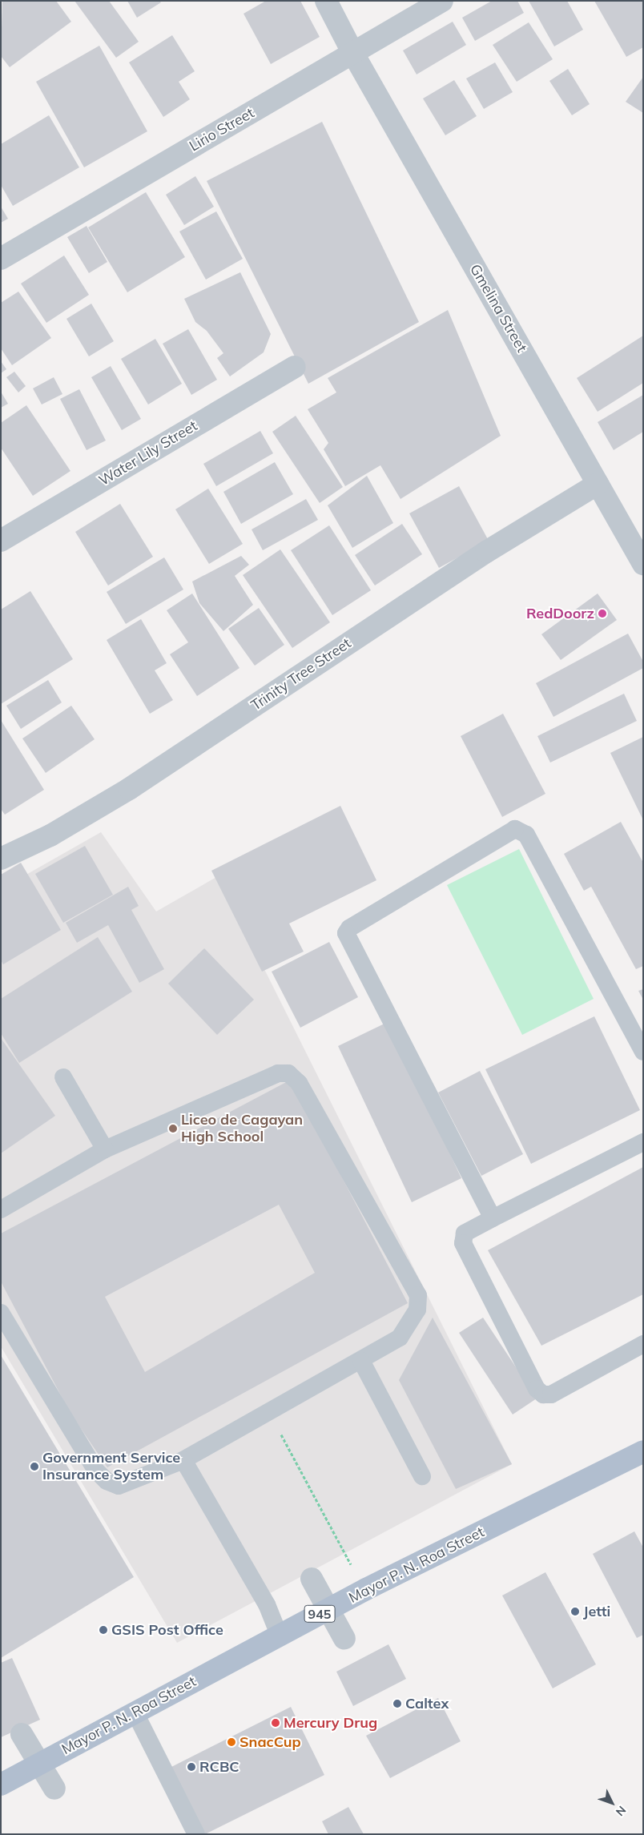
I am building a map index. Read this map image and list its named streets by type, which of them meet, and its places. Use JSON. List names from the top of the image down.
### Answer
{
  "streets": {
    "main road": ["Mayor P. N. Roa Street", "945"],
    "street": [
      "Lirio Street",
      "Gmelina Street",
      "Water Lily Street",
      "Trinity Tree Street"
    ]
  },
  "crossings": [
    ["Lirio Street", "Gmelina Street"],
    ["Gmelina Street", "Trinity Tree Street"]
  ],
  "places": [
    "RedDoorz",
    "Liceo de Cagayan High School",
    "Government Service Insurance System",
    "Jetti",
    "GSIS Post Office",
    "Caltex",
    "Mercury Drug",
    "SnacCup",
    "RCBC"
  ],
  "north": "bottom right"
}
